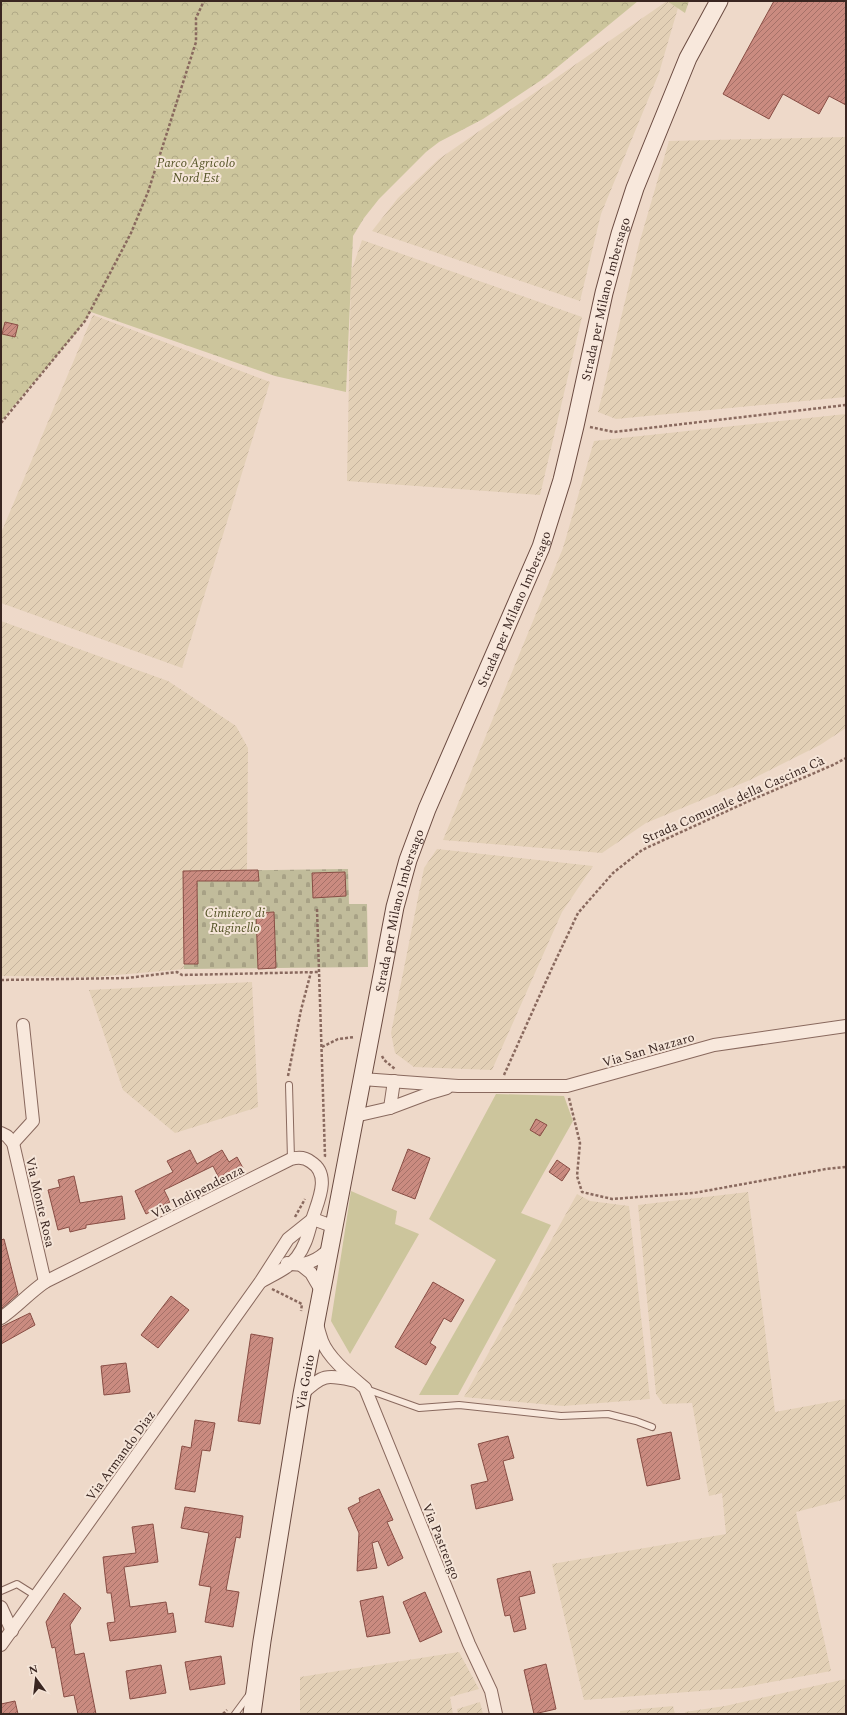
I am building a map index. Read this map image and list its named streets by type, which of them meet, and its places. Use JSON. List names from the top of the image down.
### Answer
{
  "streets": {
    "street": [
      "Strada per Milano Imbersago",
      "Via San Nazzaro",
      "Via Indipendenza",
      "Via Monte Rosa",
      "Via Goito",
      "Via Armando Diaz",
      "Via Pastrengo"
    ],
    "path": ["Strada Comunale della Cascina Cà"]
  },
  "crossings": [
    ["Strada per Milano Imbersago", "Via San Nazzaro"],
    ["Strada per Milano Imbersago", "Via Goito"],
    ["Strada Comunale della Cascina Cà", "Via San Nazzaro"],
    ["Via San Nazzaro", "Via Goito"],
    ["Via Indipendenza", "Via Monte Rosa"],
    ["Via Goito", "Via Pastrengo"]
  ],
  "parks": ["Parco Agricolo Nord Est", "Cimitero di Ruginello"],
  "north": "top"
}
